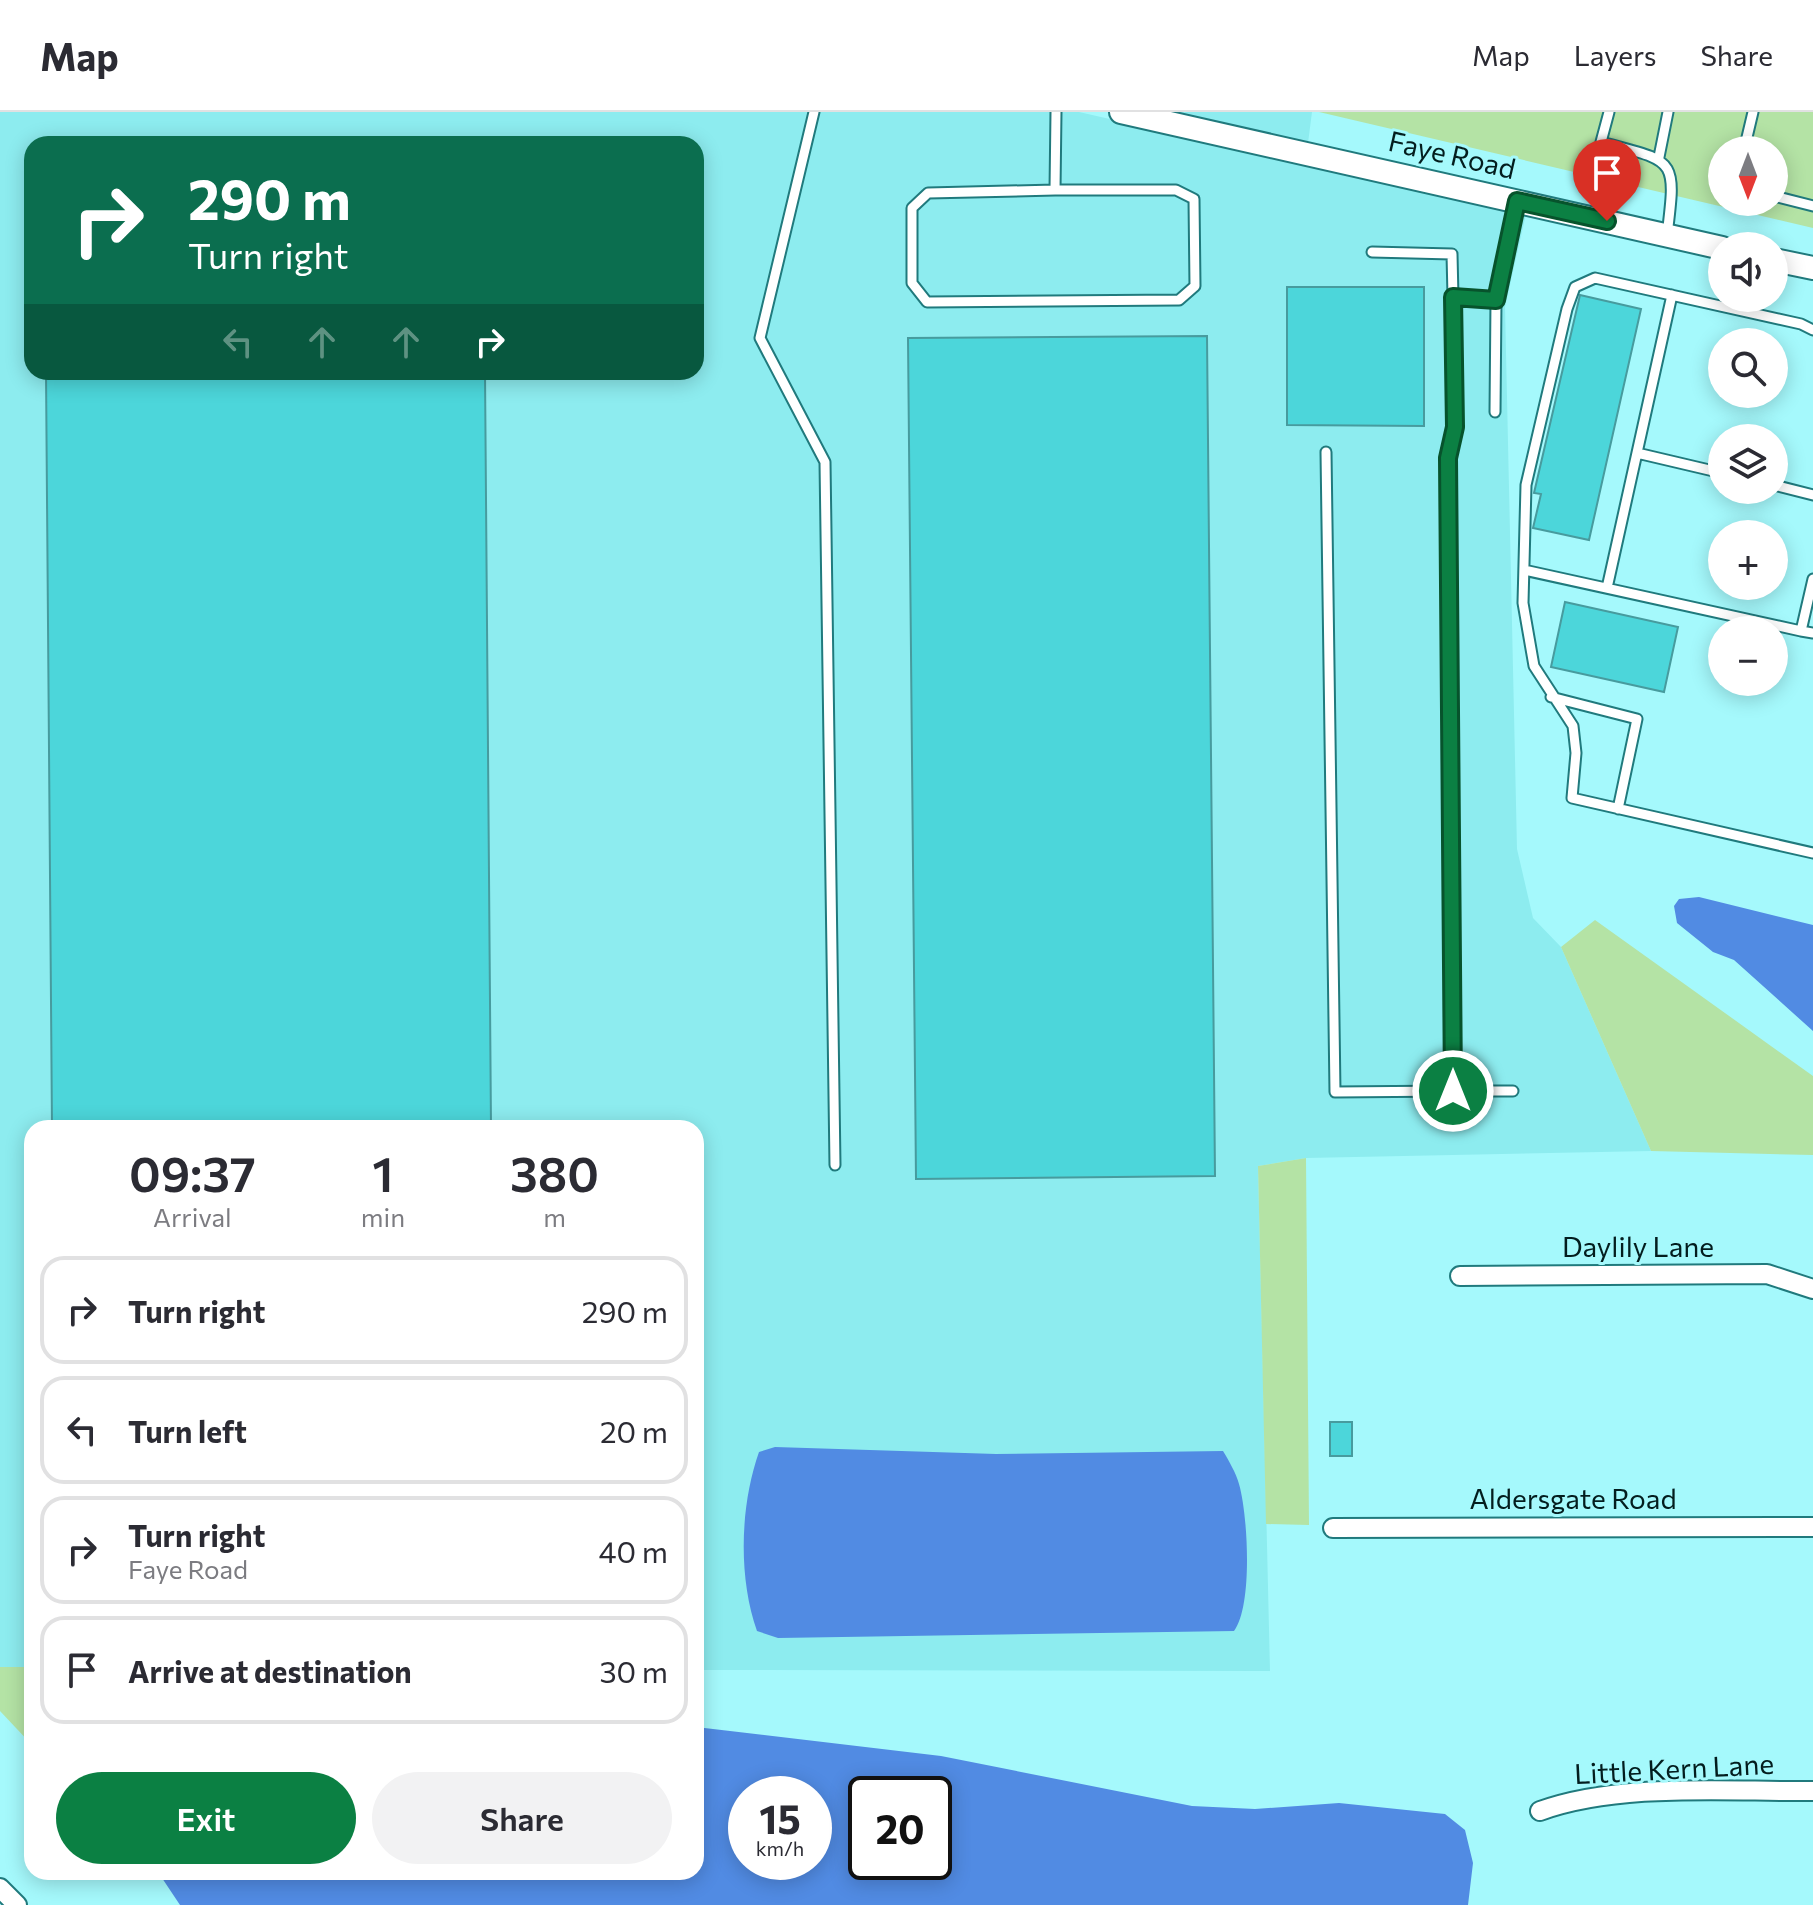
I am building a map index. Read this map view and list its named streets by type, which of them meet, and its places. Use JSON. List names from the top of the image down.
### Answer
{
  "streets": {
    "street": [
      "Faye Road",
      "Daylily Lane",
      "Aldersgate Road",
      "Little Kern Lane"
    ]
  },
  "north": "bottom",
  "page": {
    "header": "Map",
    "nav": ["Map", "Layers", "Share"],
    "map_buttons": ["+", "−"],
    "turn": ["290 m", "Turn right"],
    "eta": [
      "09:37",
      "Arrival",
      "1",
      "min",
      "380",
      "m"
    ],
    "list": [
      {
        "name": "Turn right",
        "value": "290 m"
      },
      {
        "name": "Turn left",
        "value": "20 m"
      },
      {
        "name": "Turn right",
        "note": "Faye Road",
        "value": "40 m"
      },
      {
        "name": "Arrive at destination",
        "value": "30 m"
      }
    ],
    "buttons": ["Exit", "Share"],
    "speed": "15 km/h",
    "limit": "20"
  }
}
